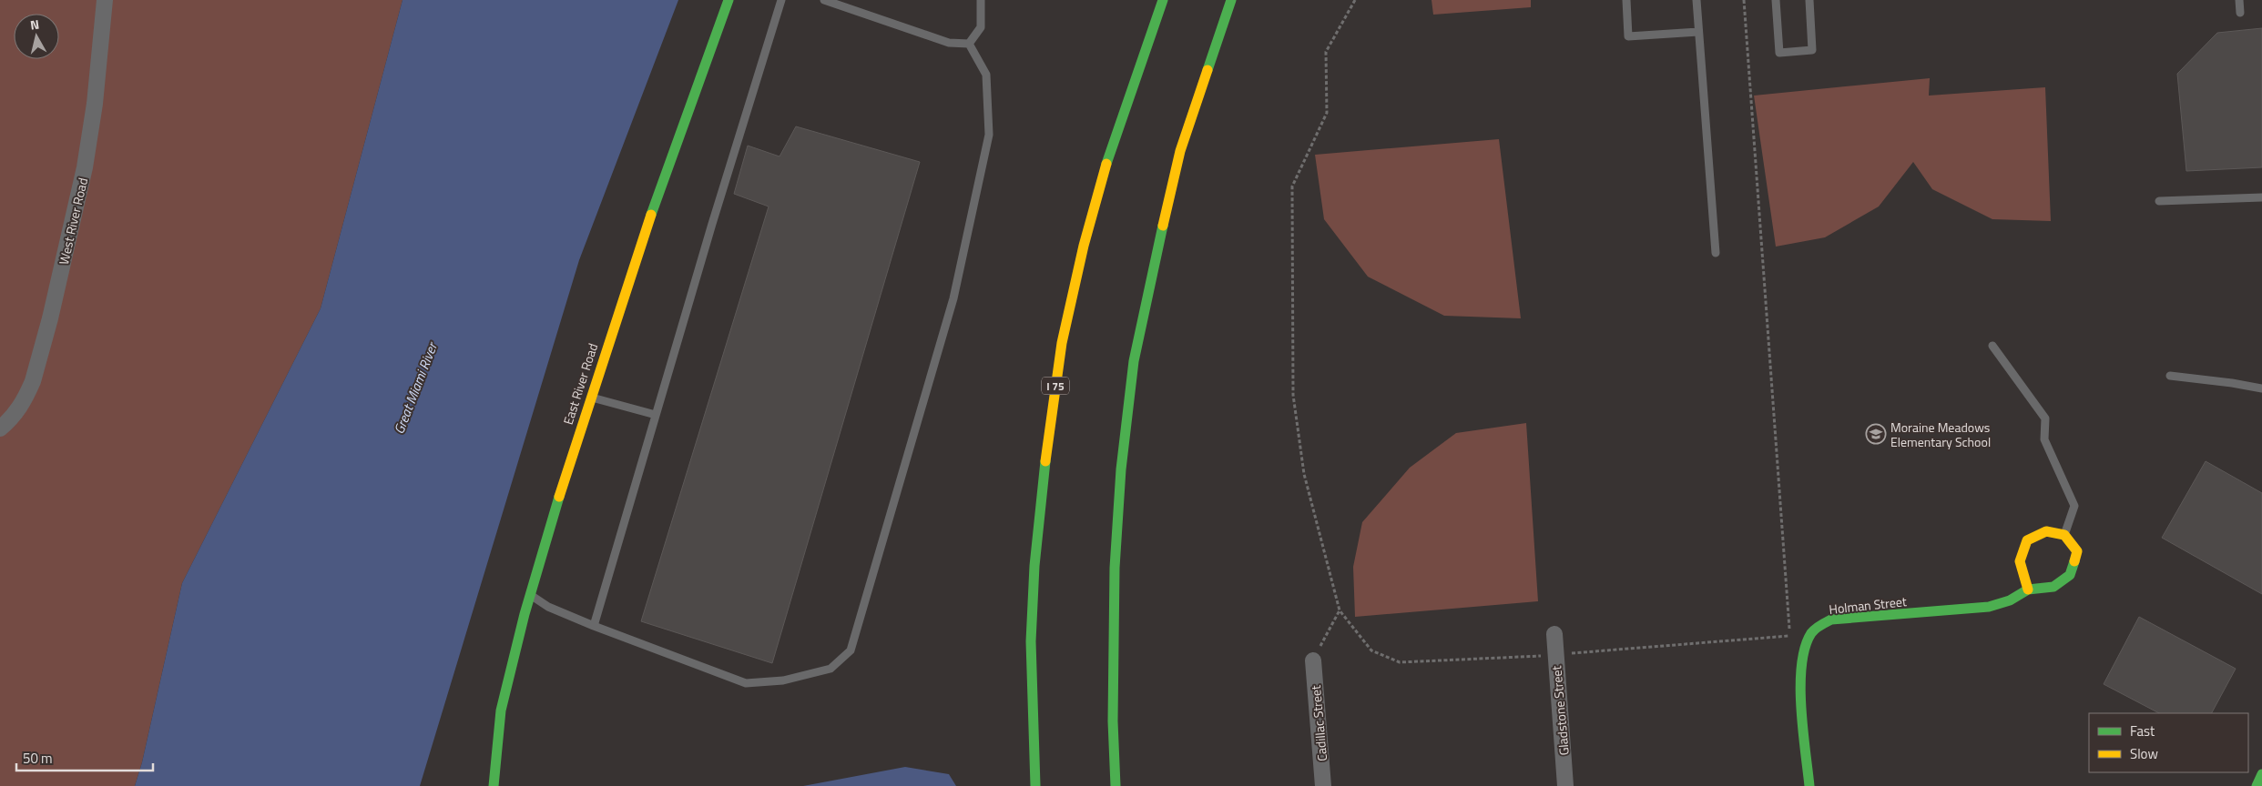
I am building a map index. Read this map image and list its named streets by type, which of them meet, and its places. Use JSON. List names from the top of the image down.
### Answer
{
  "streets": {
    "main road": ["East River Road", "I 75", "Holman Street"],
    "street": ["West River Road", "Gladstone Street", "Cadillac Street"]
  },
  "water": ["Great Miami River"],
  "places": {
    "school or university": ["Moraine Meadows Elementary School"]
  },
  "legend": ["Fast", "Slow"],
  "scale_bar": "50 m",
  "north": "top"
}
